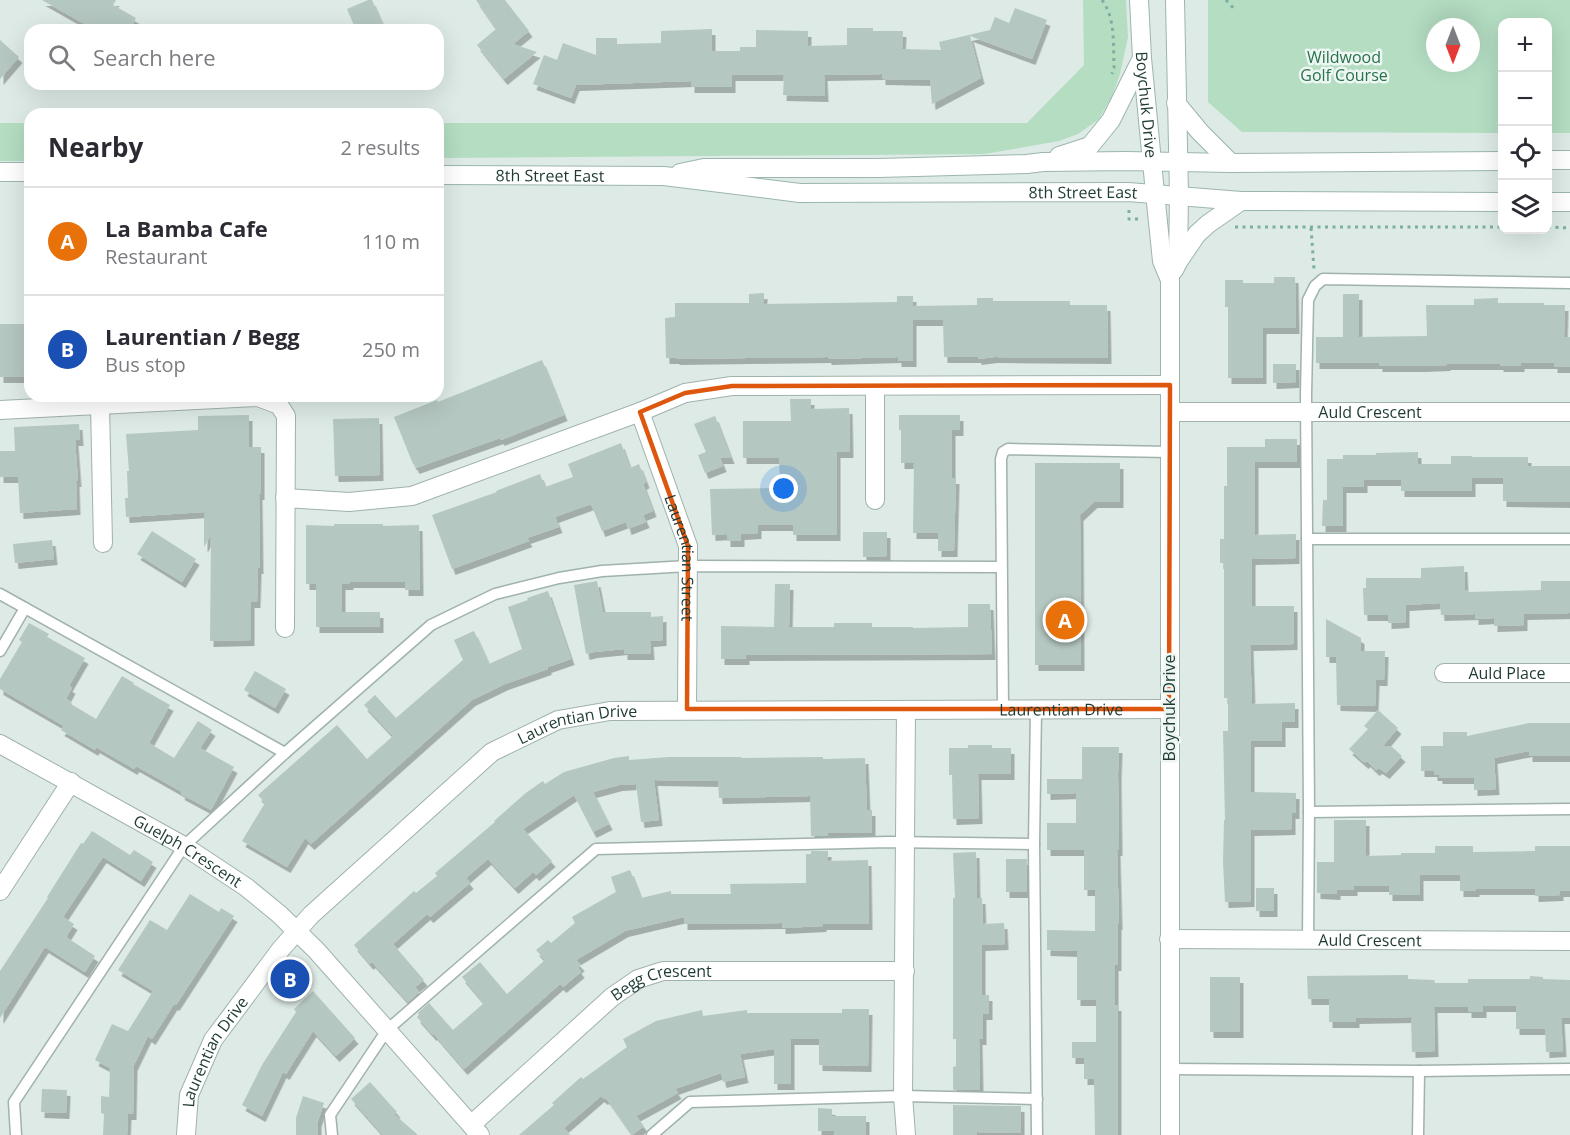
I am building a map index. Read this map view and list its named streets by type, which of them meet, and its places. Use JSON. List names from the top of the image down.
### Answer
{
  "streets": {
    "street": [
      "Boychuk Drive",
      "8th Street East",
      "Auld Crescent",
      "Laurentian Street",
      "Auld Place",
      "Laurentian Drive",
      "Guelph Crescent",
      "Begg Crescent"
    ]
  },
  "crossings": [
    ["Boychuk Drive", "8th Street East"],
    ["Boychuk Drive", "Auld Crescent"],
    ["Boychuk Drive", "Laurentian Drive"],
    ["Laurentian Street", "Laurentian Drive"],
    ["Laurentian Drive", "Guelph Crescent"],
    ["Laurentian Drive", "Begg Crescent"],
    ["Guelph Crescent", "Begg Crescent"]
  ],
  "parks": ["Wildwood Golf Course"],
  "north": "bottom",
  "page": {
    "map_buttons": ["+", "−"],
    "search": "Search here",
    "heading": ["Nearby", "2 results"],
    "list": [
      {
        "mark": "A",
        "name": "La Bamba Cafe",
        "note": "Restaurant",
        "value": "110 m"
      },
      {
        "mark": "B",
        "name": "Laurentian / Begg",
        "note": "Bus stop",
        "value": "250 m"
      }
    ],
    "pins": ["A", "B"]
  }
}
